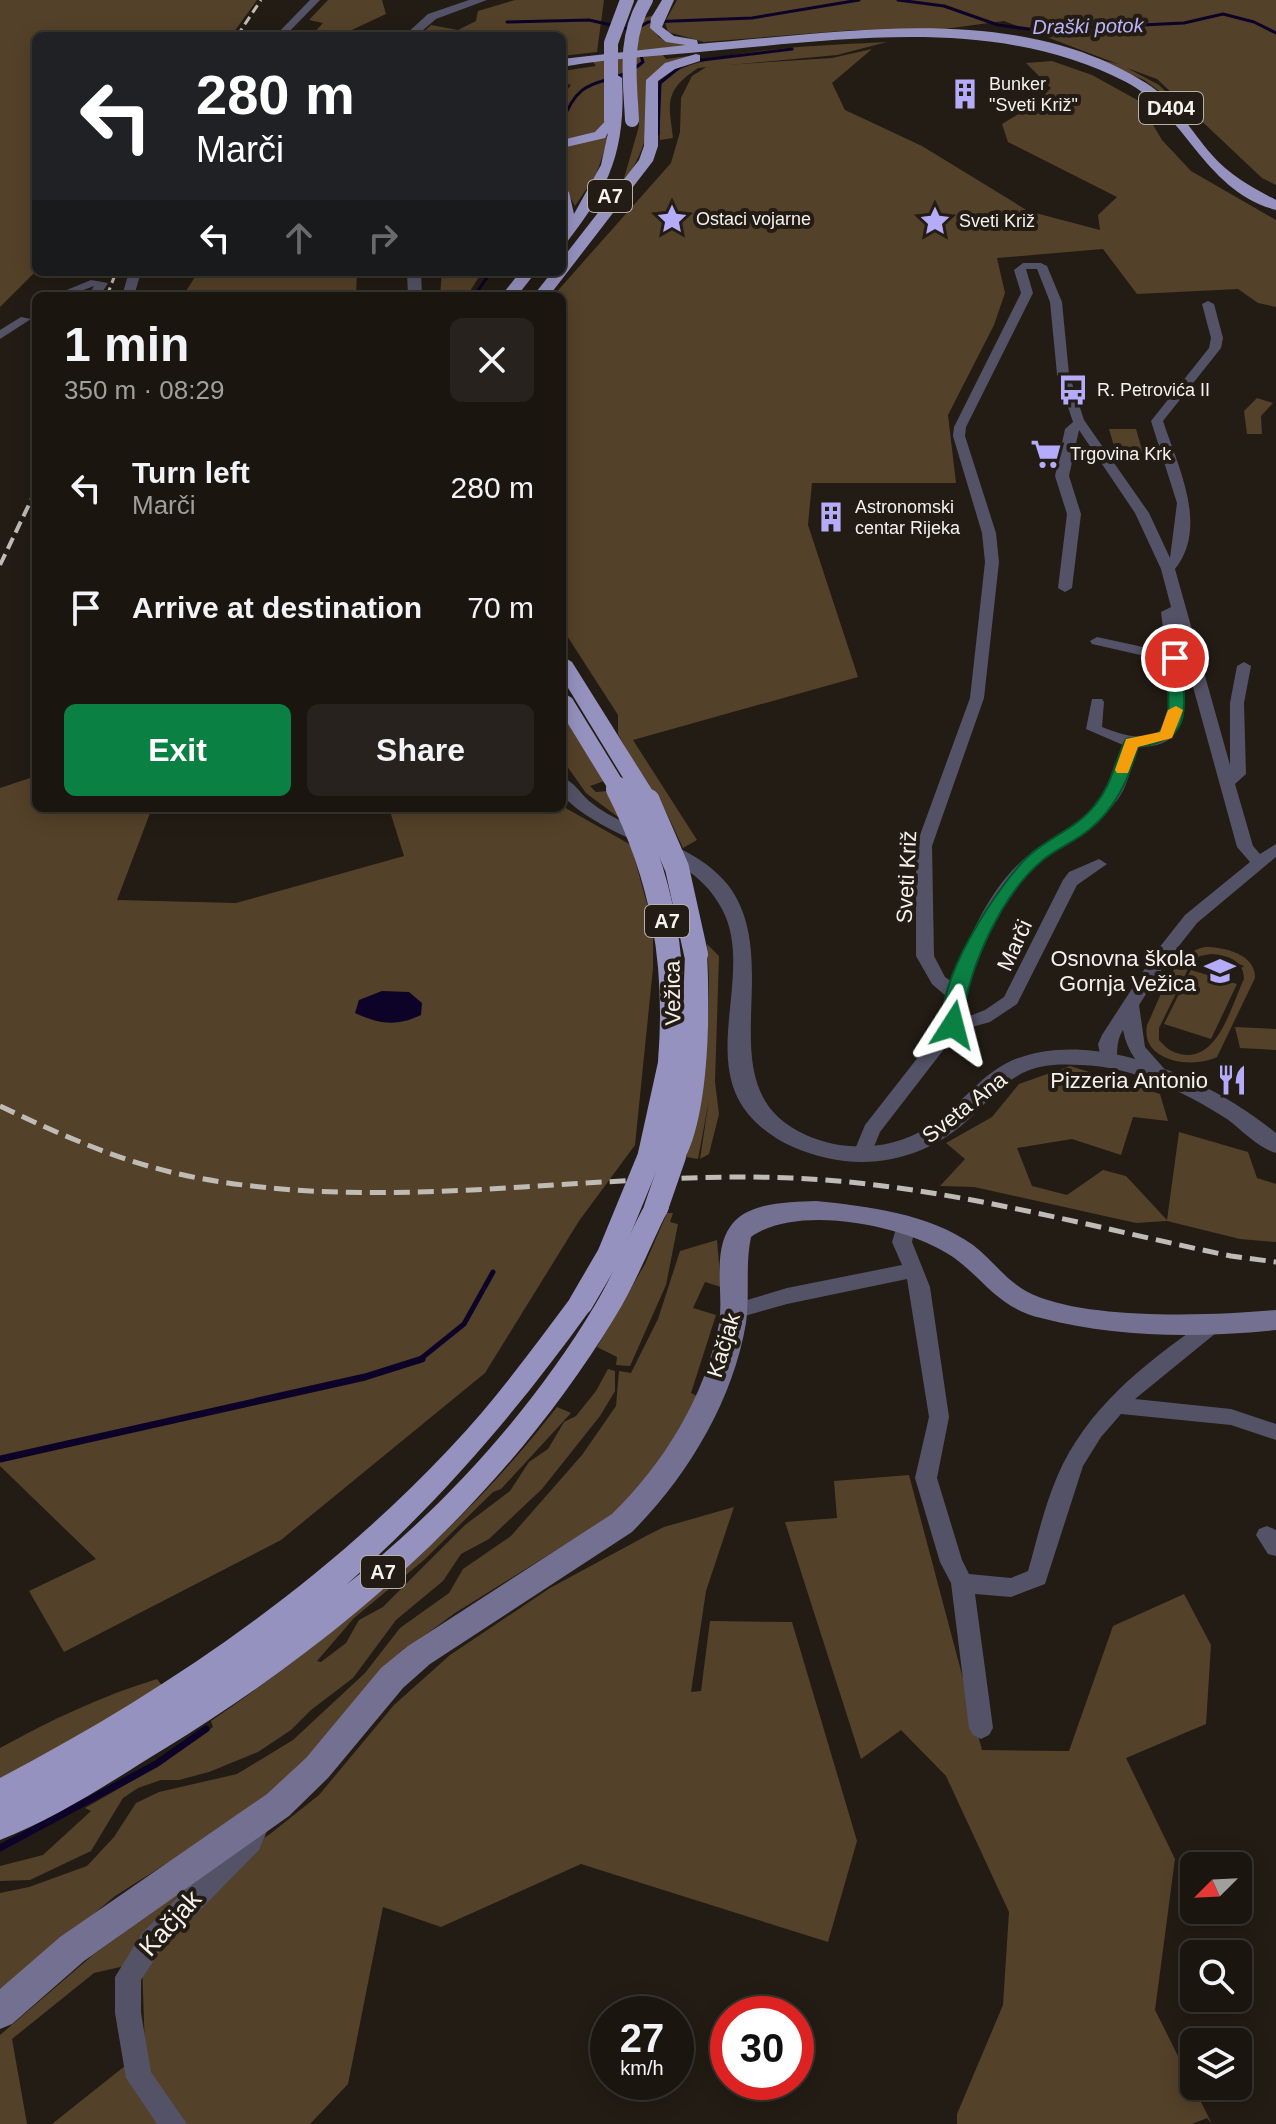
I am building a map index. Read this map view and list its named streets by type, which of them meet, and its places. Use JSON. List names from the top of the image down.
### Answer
{
  "streets": {
    "highway": ["D404", "A7", "Vežica"],
    "main road": ["Kačjak"],
    "street": ["Sveti Križ", "Marči", "Sveta Ana"]
  },
  "crossings": [
    ["A7", "Vežica"],
    ["Sveti Križ", "Marči"]
  ],
  "water": ["Draški potok"],
  "places": {
    "building": ["Bunker \"Sveti Križ\"", "Astronomski centar Rijeka"],
    "place": ["Ostaci vojarne", "Sveti Križ"],
    "bus stop": ["R. Petrovića II"],
    "supermarket": ["Trgovina Krk"],
    "school or university": ["Osnovna škola Gornja Vežica"],
    "restaurant": ["Pizzeria Antonio"]
  },
  "north": "bottom left",
  "page": {
    "turn": ["280 m", "Marči"],
    "heading": ["1 min", "350 m · 08:29"],
    "list": [
      {
        "name": "Turn left",
        "note": "Marči",
        "value": "280 m"
      },
      {
        "name": "Arrive at destination",
        "value": "70 m"
      }
    ],
    "buttons": ["Exit", "Share"],
    "speed": "27 km/h",
    "limit": "30"
  }
}
